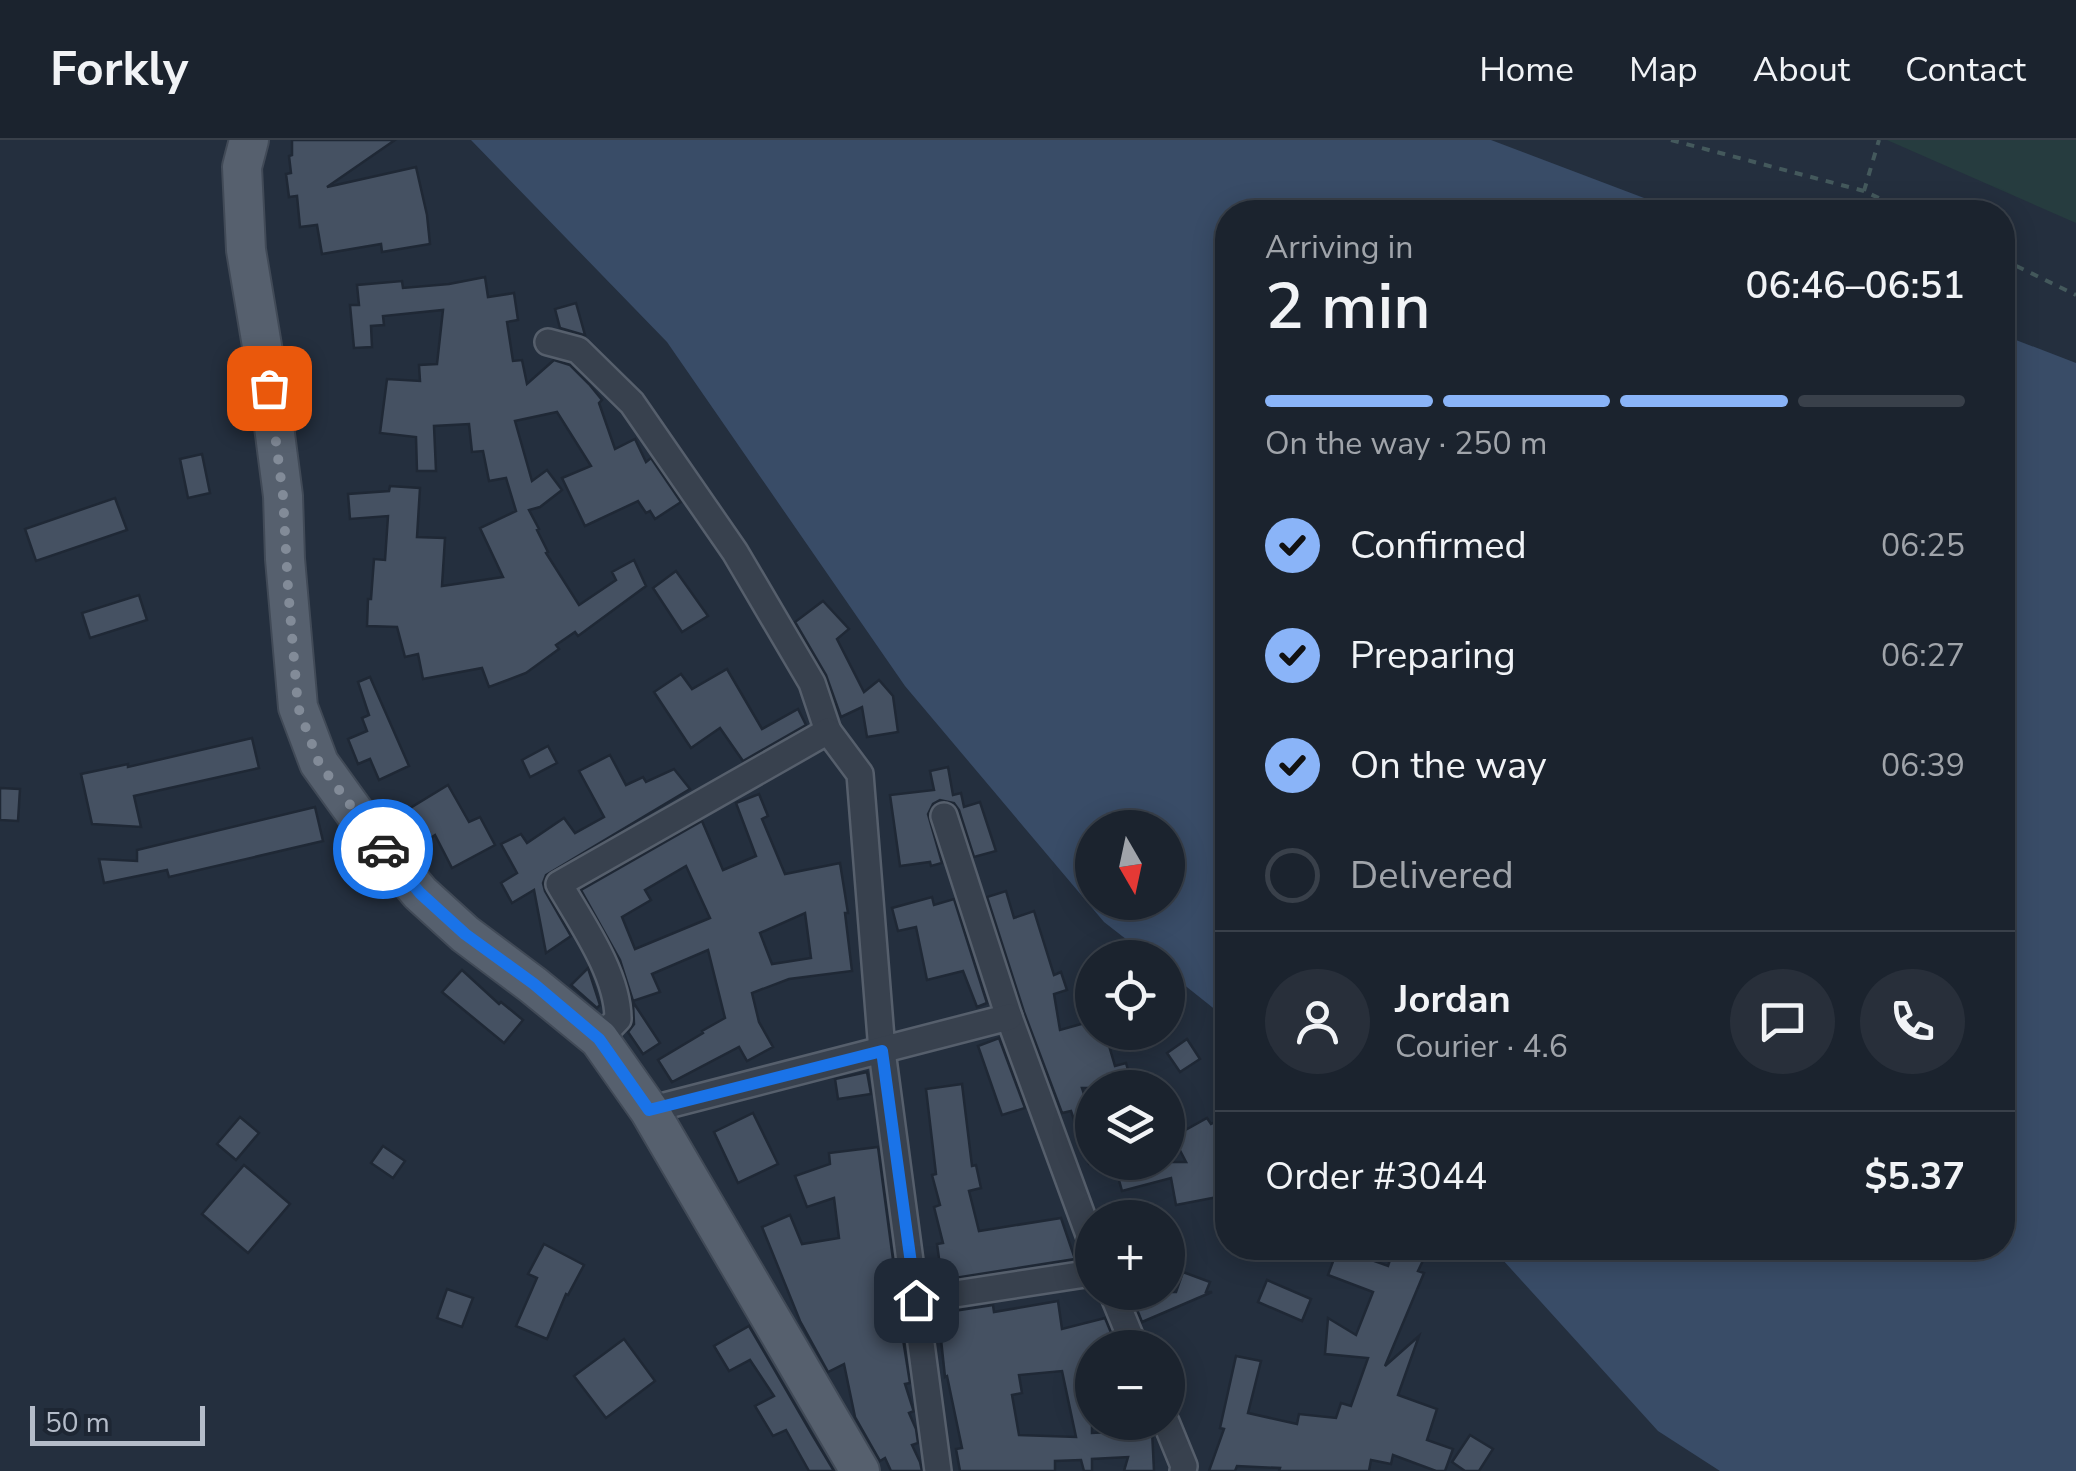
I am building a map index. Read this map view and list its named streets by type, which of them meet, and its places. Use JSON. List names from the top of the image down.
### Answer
{
  "scale_bar": "50 m",
  "north": "bottom",
  "page": {
    "header": "Forkly",
    "nav": [
      "Home",
      "Map",
      "About",
      "Contact"
    ],
    "heading": ["2 min", "Arriving in", "06:46–06:51"],
    "panel": [
      "Jordan",
      "Courier · 4.6",
      "Order #3044",
      "$5.37"
    ],
    "bar": "On the way · 250 m",
    "list": [
      ["Confirmed", "06:25"],
      ["Preparing", "06:27"],
      ["On the way", "06:39"],
      "Delivered"
    ],
    "map_buttons": ["+", "−"],
    "scale": "50 m"
  }
}
